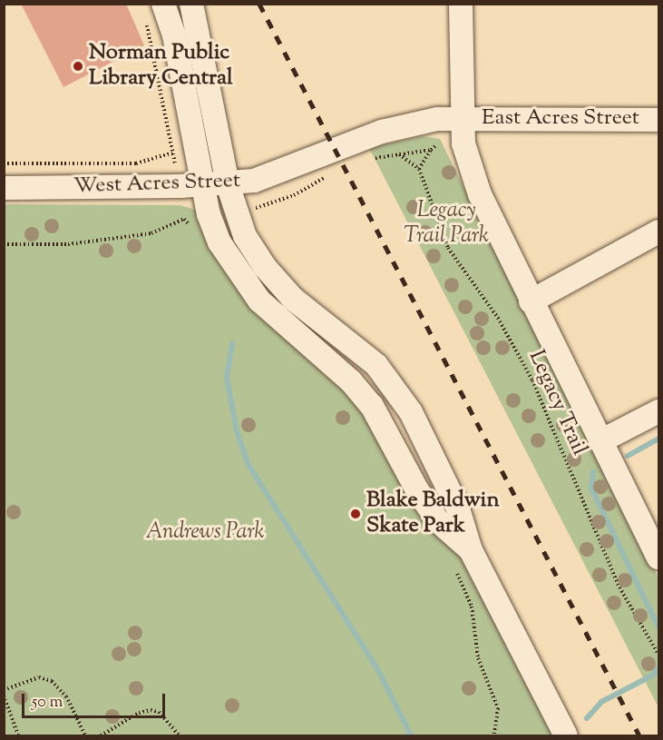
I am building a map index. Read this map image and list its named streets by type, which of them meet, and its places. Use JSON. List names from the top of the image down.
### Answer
{
  "streets": {
    "street": ["East Acres Street", "West Acres Street"],
    "path": ["Legacy Trail"]
  },
  "crossings": [
    ["East Acres Street", "West Acres Street"]
  ],
  "parks": ["Legacy Trail Park", "Andrews Park"],
  "places": ["Norman Public Library Central", "Blake Baldwin Skate Park"],
  "scale_bar": "50 m"
}
